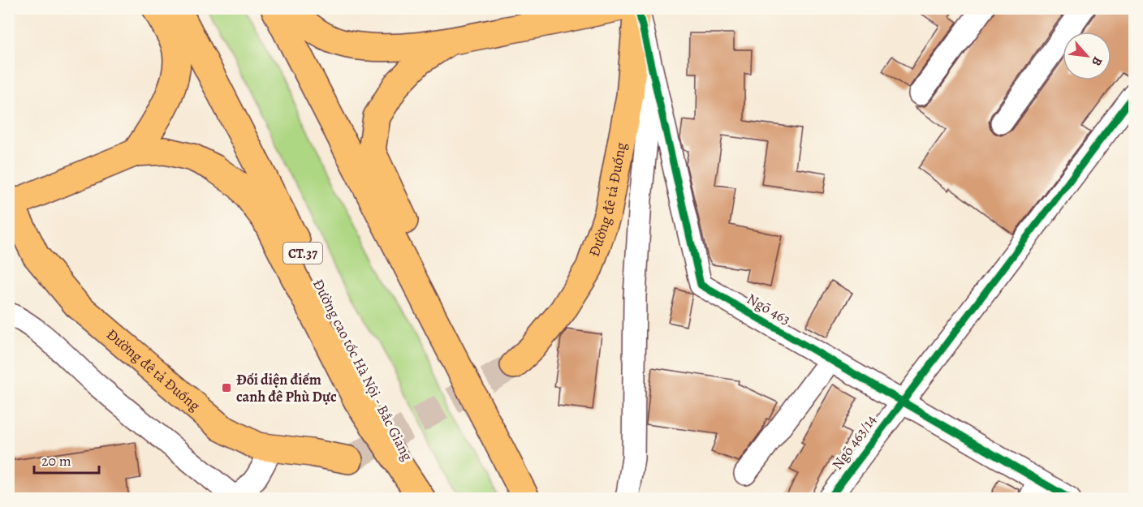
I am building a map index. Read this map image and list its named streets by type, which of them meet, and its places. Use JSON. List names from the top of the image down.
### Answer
{
  "streets": {
    "main road": ["Đường đê tả Đuống", "CT.37", "Đường cao tốc Hà Nội - Bắc Giang"],
    "street": ["Ngõ 463", "Ngõ 463/14"]
  },
  "crossings": [
    ["Đường đê tả Đuống", "Ngõ 463"],
    ["Ngõ 463", "Ngõ 463/14"]
  ],
  "places": {
    "transit": ["Đối diện điếm canh đê Phù Dực"]
  },
  "scale_bar": "20 m",
  "north": "bottom right"
}
